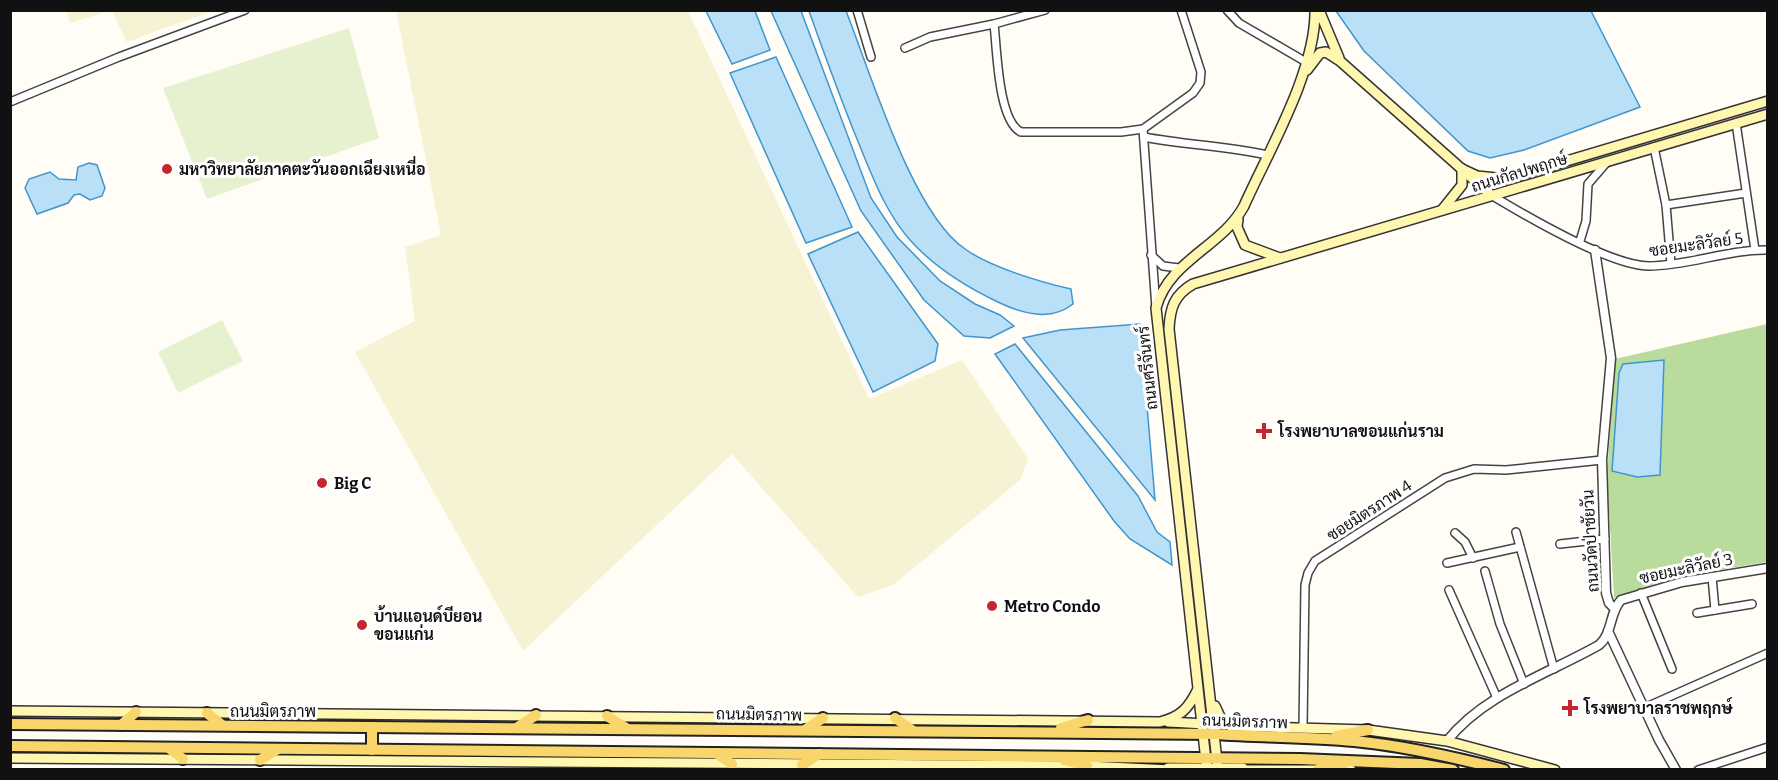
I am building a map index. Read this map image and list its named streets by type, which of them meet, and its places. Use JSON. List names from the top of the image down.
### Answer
{
  "streets": {
    "main road": ["ถนนกัลปพฤกษ์", "ถนนศรีจันทร์", "ถนนมิตรภาพ"],
    "street": [
      "ซอยมะลิวัลย์ 5",
      "ซอยมิตรภาพ 4",
      "ถนนวัดป่าชัยวัน",
      "ซอยมะลิวัลย์ 3"
    ]
  },
  "crossings": [
    ["ถนนกัลปพฤกษ์", "ซอยมะลิวัลย์ 5"],
    ["ถนนกัลปพฤกษ์", "ถนนศรีจันทร์"],
    ["ซอยมะลิวัลย์ 5", "ถนนวัดป่าชัยวัน"],
    ["ถนนศรีจันทร์", "ถนนมิตรภาพ"],
    ["ซอยมิตรภาพ 4", "ถนนวัดป่าชัยวัน"],
    ["ซอยมิตรภาพ 4", "ถนนมิตรภาพ"],
    ["ถนนวัดป่าชัยวัน", "ซอยมะลิวัลย์ 3"]
  ],
  "places": {
    "other": [
      "มหาวิทยาลัยภาคตะวันออกเฉียงเหนี่อ",
      "Big C",
      "Metro Condo",
      "บ้านแอนด์บียอน ขอนแก่น"
    ],
    "health": ["โรงพยาบาลขอนแก่นราม", "โรงพยาบาลราชพฤกษ์"]
  }
}
